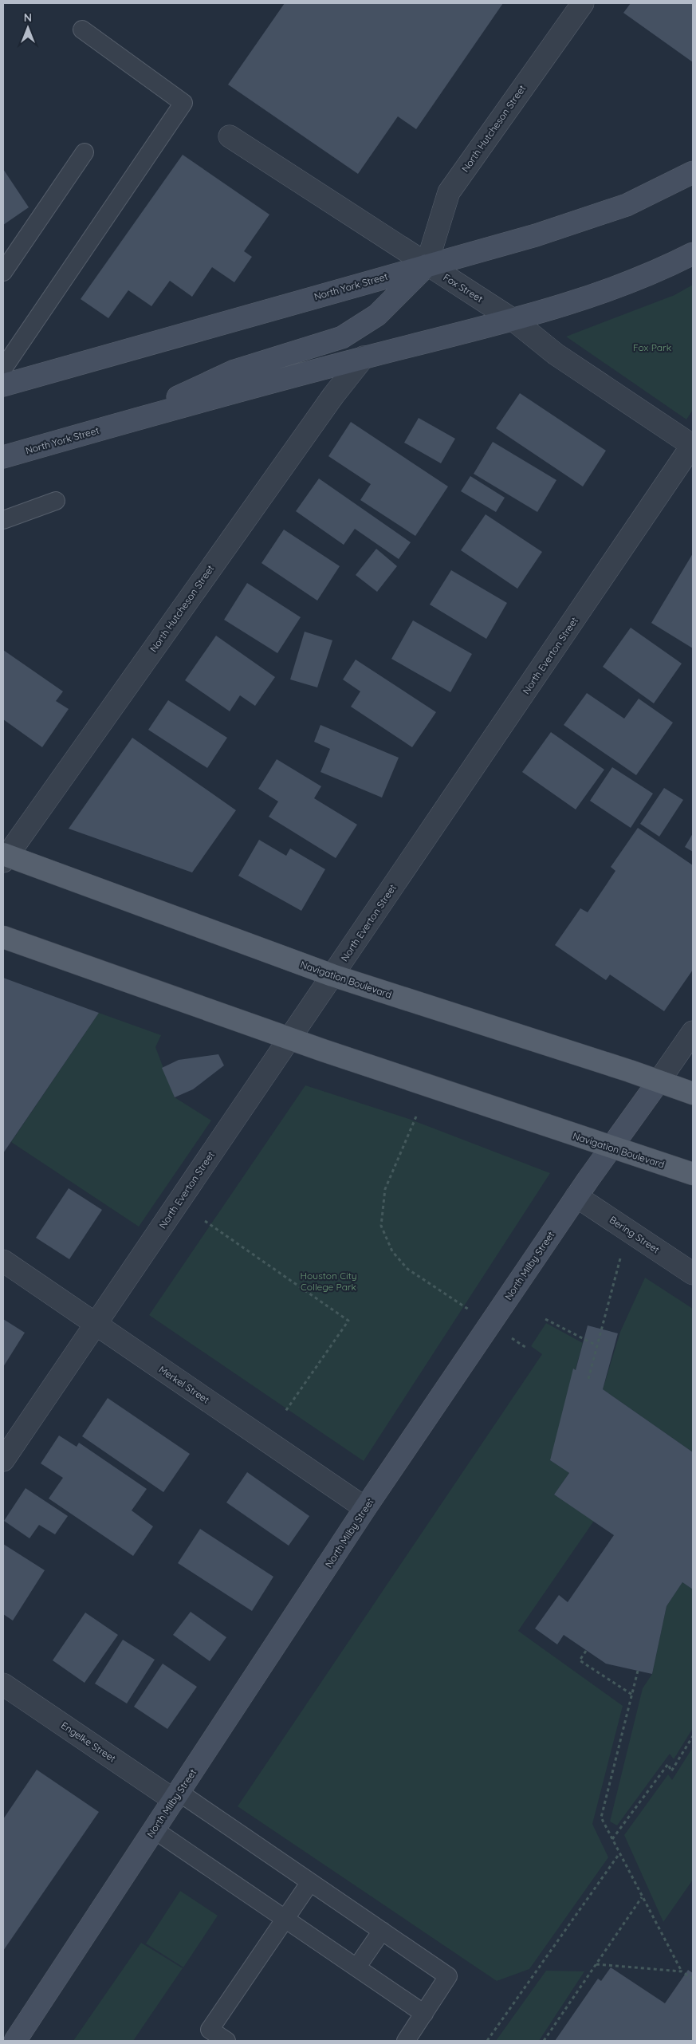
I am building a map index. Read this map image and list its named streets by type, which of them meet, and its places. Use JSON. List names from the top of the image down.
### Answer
{
  "streets": {
    "main road": ["North York Street", "Navigation Boulevard", "North Milby Street"],
    "street": [
      "North Hutcheson Street",
      "Fox Street",
      "North Everton Street",
      "Bering Street",
      "Merkel Street",
      "Engelke Street"
    ]
  },
  "crossings": [
    ["North Hutcheson Street", "North York Street"],
    ["North Hutcheson Street", "Fox Street"],
    ["North Hutcheson Street", "Navigation Boulevard"],
    ["North York Street", "Fox Street"],
    ["Fox Street", "North Everton Street"],
    ["North Everton Street", "Navigation Boulevard"],
    ["North Everton Street", "Merkel Street"],
    ["Navigation Boulevard", "North Milby Street"],
    ["Bering Street", "North Milby Street"],
    ["North Milby Street", "Merkel Street"],
    ["North Milby Street", "Engelke Street"]
  ],
  "parks": ["Fox Park", "Houston City College Park"],
  "north": "top"
}
